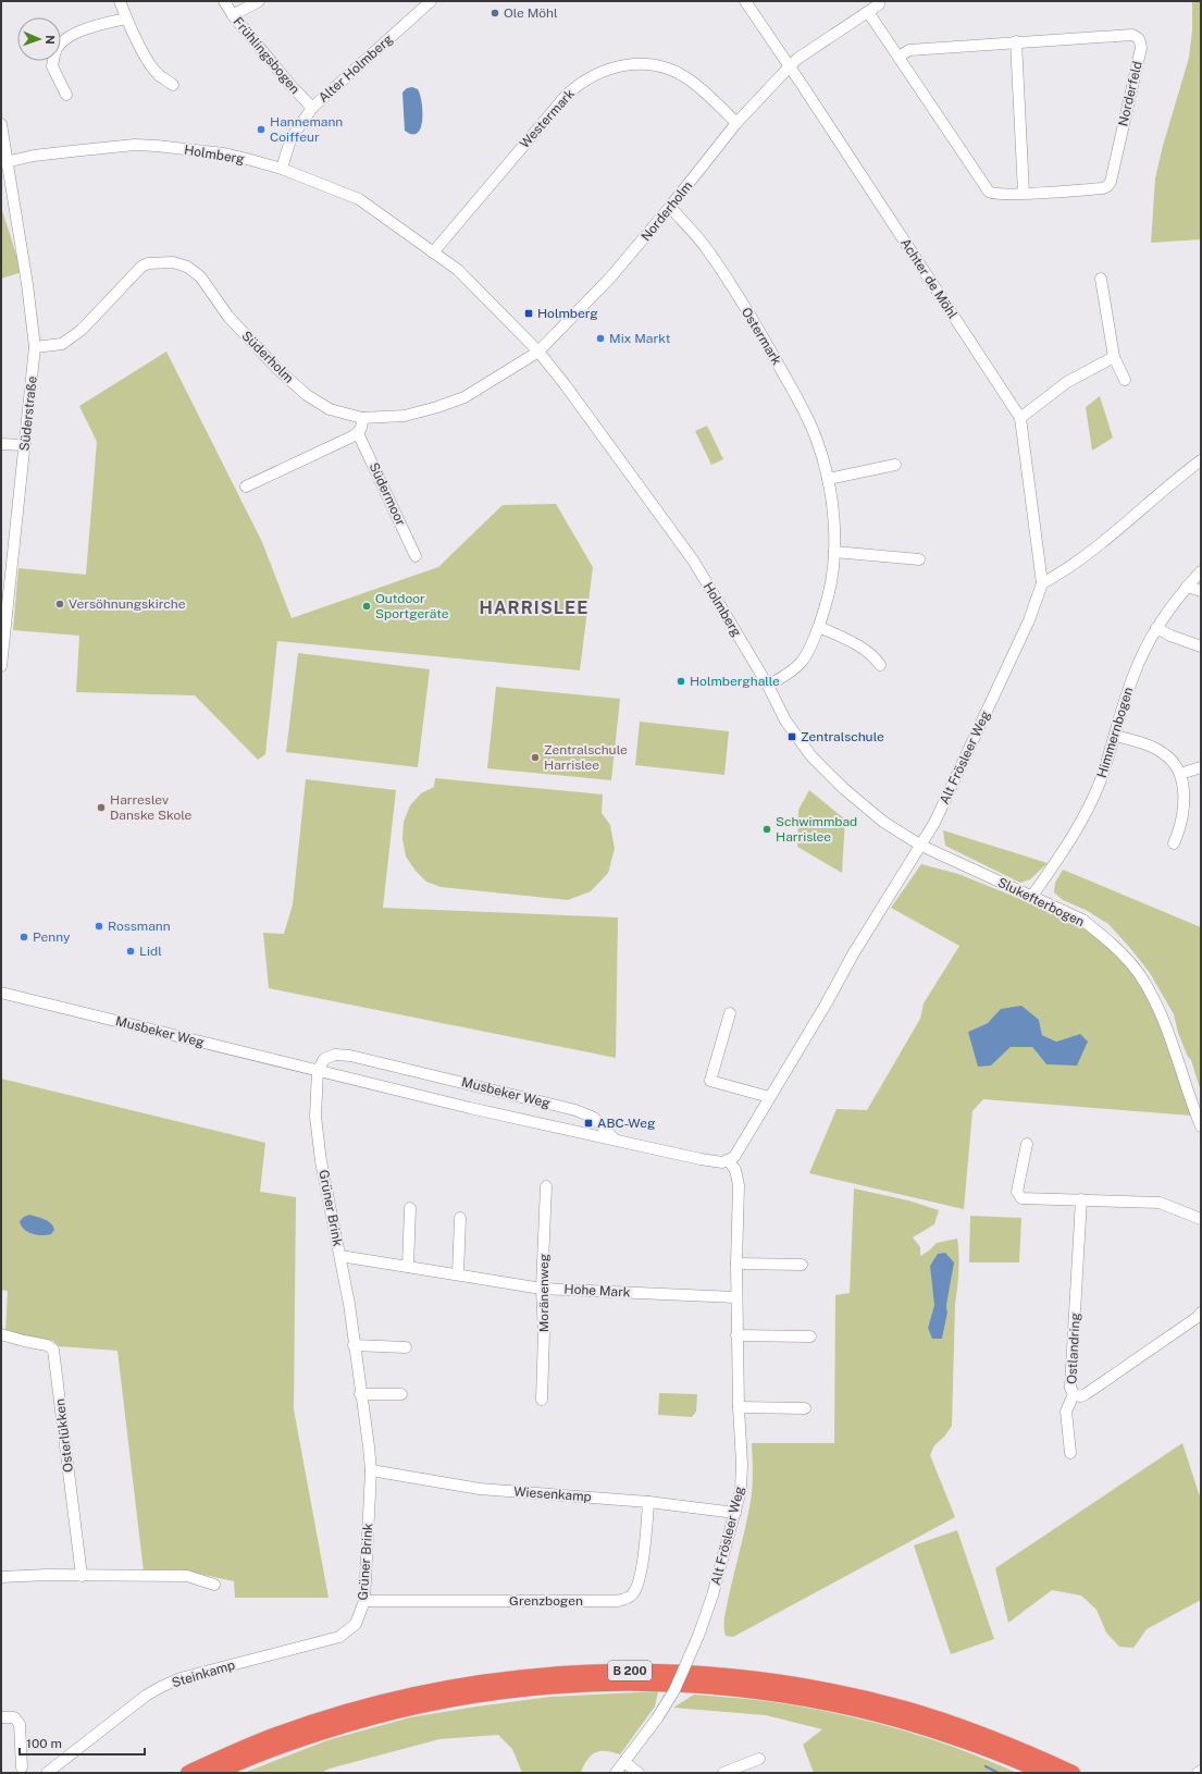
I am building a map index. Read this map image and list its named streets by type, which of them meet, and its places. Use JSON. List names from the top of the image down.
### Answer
{
  "streets": {
    "highway": ["B 200"],
    "street": [
      "Frühlingsbogen",
      "Alter Holmberg",
      "Norderfeld",
      "Westermark",
      "Holmberg",
      "Norderholm",
      "Achter de Möhl",
      "Ostermark",
      "Süderholm",
      "Süderstraße",
      "Südermoor",
      "Himmernbogen",
      "Alt Frösleer Weg",
      "Slukefterbogen",
      "Musbeker Weg",
      "Grüner Brink",
      "Hohe Mark",
      "Moränenweg",
      "Ostlandring",
      "Osterlükken",
      "Wiesenkamp",
      "Grenzbogen",
      "Steinkamp"
    ]
  },
  "crossings": [
    ["Frühlingsbogen", "Alter Holmberg"],
    ["Alter Holmberg", "Holmberg"],
    ["Westermark", "Holmberg"],
    ["Westermark", "Norderholm"],
    ["Holmberg", "Norderholm"],
    ["Holmberg", "Ostermark"],
    ["Holmberg", "Süderholm"],
    ["Holmberg", "Süderstraße"],
    ["Holmberg", "Alt Frösleer Weg"],
    ["Holmberg", "Slukefterbogen"],
    ["Norderholm", "Achter de Möhl"],
    ["Norderholm", "Ostermark"],
    ["Norderholm", "Süderholm"],
    ["Achter de Möhl", "Alt Frösleer Weg"],
    ["Süderholm", "Süderstraße"],
    ["Himmernbogen", "Slukefterbogen"],
    ["Alt Frösleer Weg", "Slukefterbogen"],
    ["Alt Frösleer Weg", "Musbeker Weg"],
    ["Alt Frösleer Weg", "Hohe Mark"],
    ["Alt Frösleer Weg", "Wiesenkamp"],
    ["Musbeker Weg", "Grüner Brink"],
    ["Grüner Brink", "Hohe Mark"],
    ["Grüner Brink", "Wiesenkamp"],
    ["Grüner Brink", "Grenzbogen"],
    ["Grüner Brink", "Steinkamp"],
    ["Hohe Mark", "Moränenweg"],
    ["Wiesenkamp", "Grenzbogen"]
  ],
  "districts": ["HARRISLEE"],
  "places": {
    "other": [
      "Ole Möhl",
      "Hannemann Coiffeur",
      "Mix Markt",
      "Versöhnungskirche",
      "Outdoor Sportgeräte",
      "Holmberghalle",
      "Zentralschule Harrislee",
      "Harreslev Danske Skole",
      "Schwimmbad Harrislee",
      "Rossmann",
      "Penny",
      "Lidl"
    ],
    "transit": ["Holmberg", "Zentralschule", "ABC-Weg"]
  },
  "scale_bar": "100 m",
  "north": "right"
}
